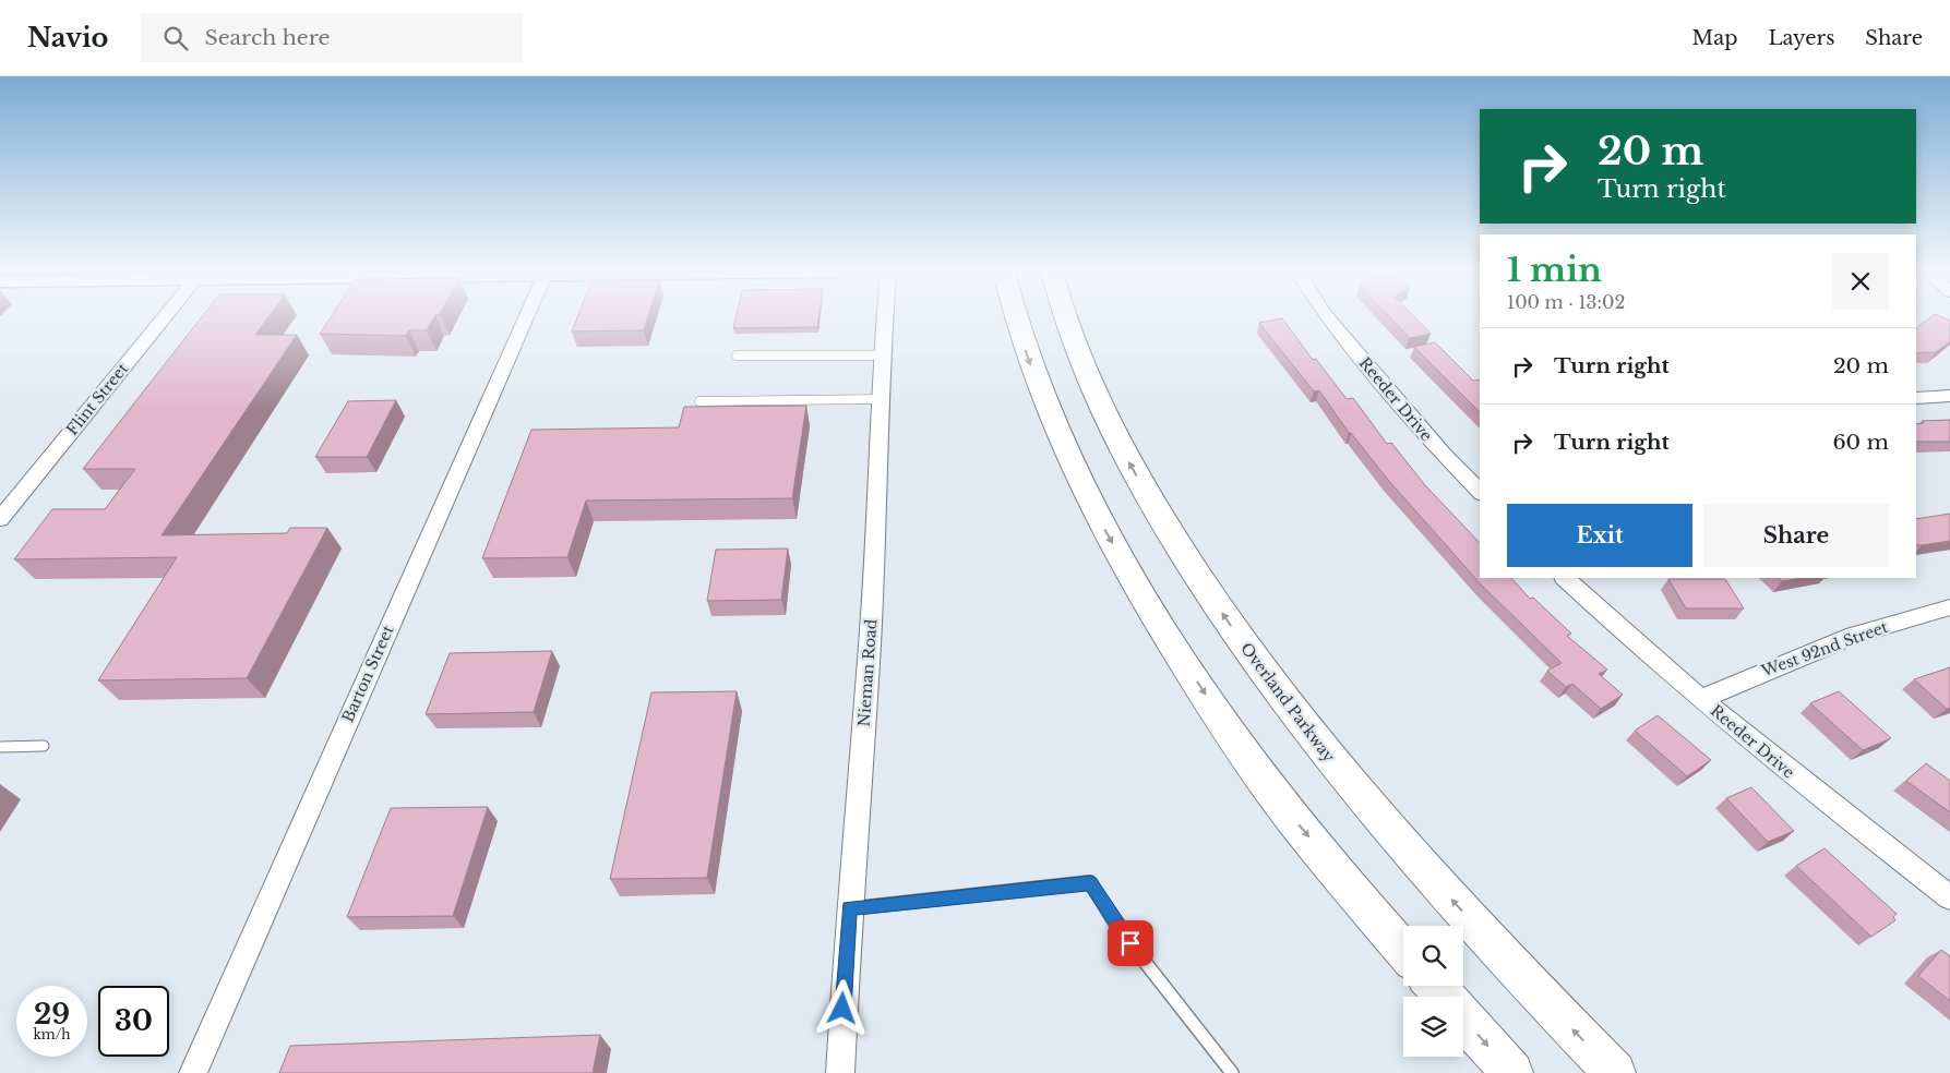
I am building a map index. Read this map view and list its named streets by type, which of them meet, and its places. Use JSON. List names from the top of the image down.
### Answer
{
  "streets": {
    "highway": ["Overland Parkway"],
    "street": [
      "Flint Street",
      "Reeder Drive",
      "West 92nd Street",
      "Nieman Road",
      "Barton Street"
    ]
  },
  "crossings": [
    ["Reeder Drive", "West 92nd Street"]
  ],
  "page": {
    "header": "Navio",
    "search": "Search here",
    "nav": ["Map", "Layers", "Share"],
    "turn": ["20 m", "Turn right"],
    "heading": ["1 min", "100 m · 13:02"],
    "list": [
      {
        "name": "Turn right",
        "value": "20 m"
      },
      {
        "name": "Turn right",
        "value": "60 m"
      }
    ],
    "buttons": ["Exit", "Share"],
    "speed": "29 km/h",
    "limit": "30"
  }
}
